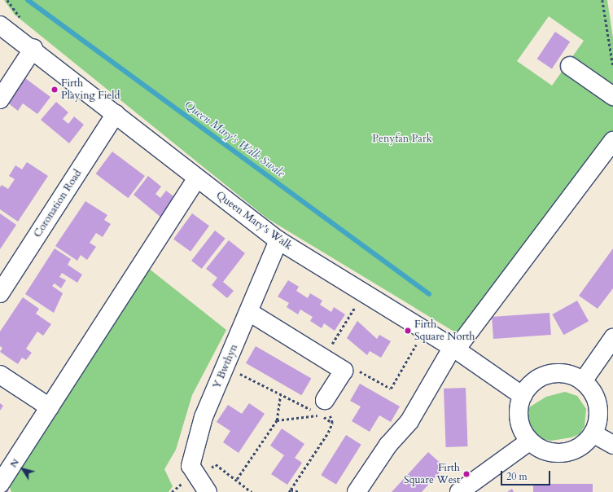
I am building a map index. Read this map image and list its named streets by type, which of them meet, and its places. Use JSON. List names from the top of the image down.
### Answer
{
  "streets": {
    "street": ["Coronation Road", "Queen Mary's Walk", "Y Bwthyn"]
  },
  "crossings": [
    ["Coronation Road", "Queen Mary's Walk"],
    ["Queen Mary's Walk", "Y Bwthyn"]
  ],
  "water": ["Queen Mary's Walk Swale"],
  "parks": ["Penyfan Park"],
  "places": ["Firth Playing Field", "Firth Square North", "Firth Square West"],
  "scale_bar": "20 m",
  "north": "top left"
}
